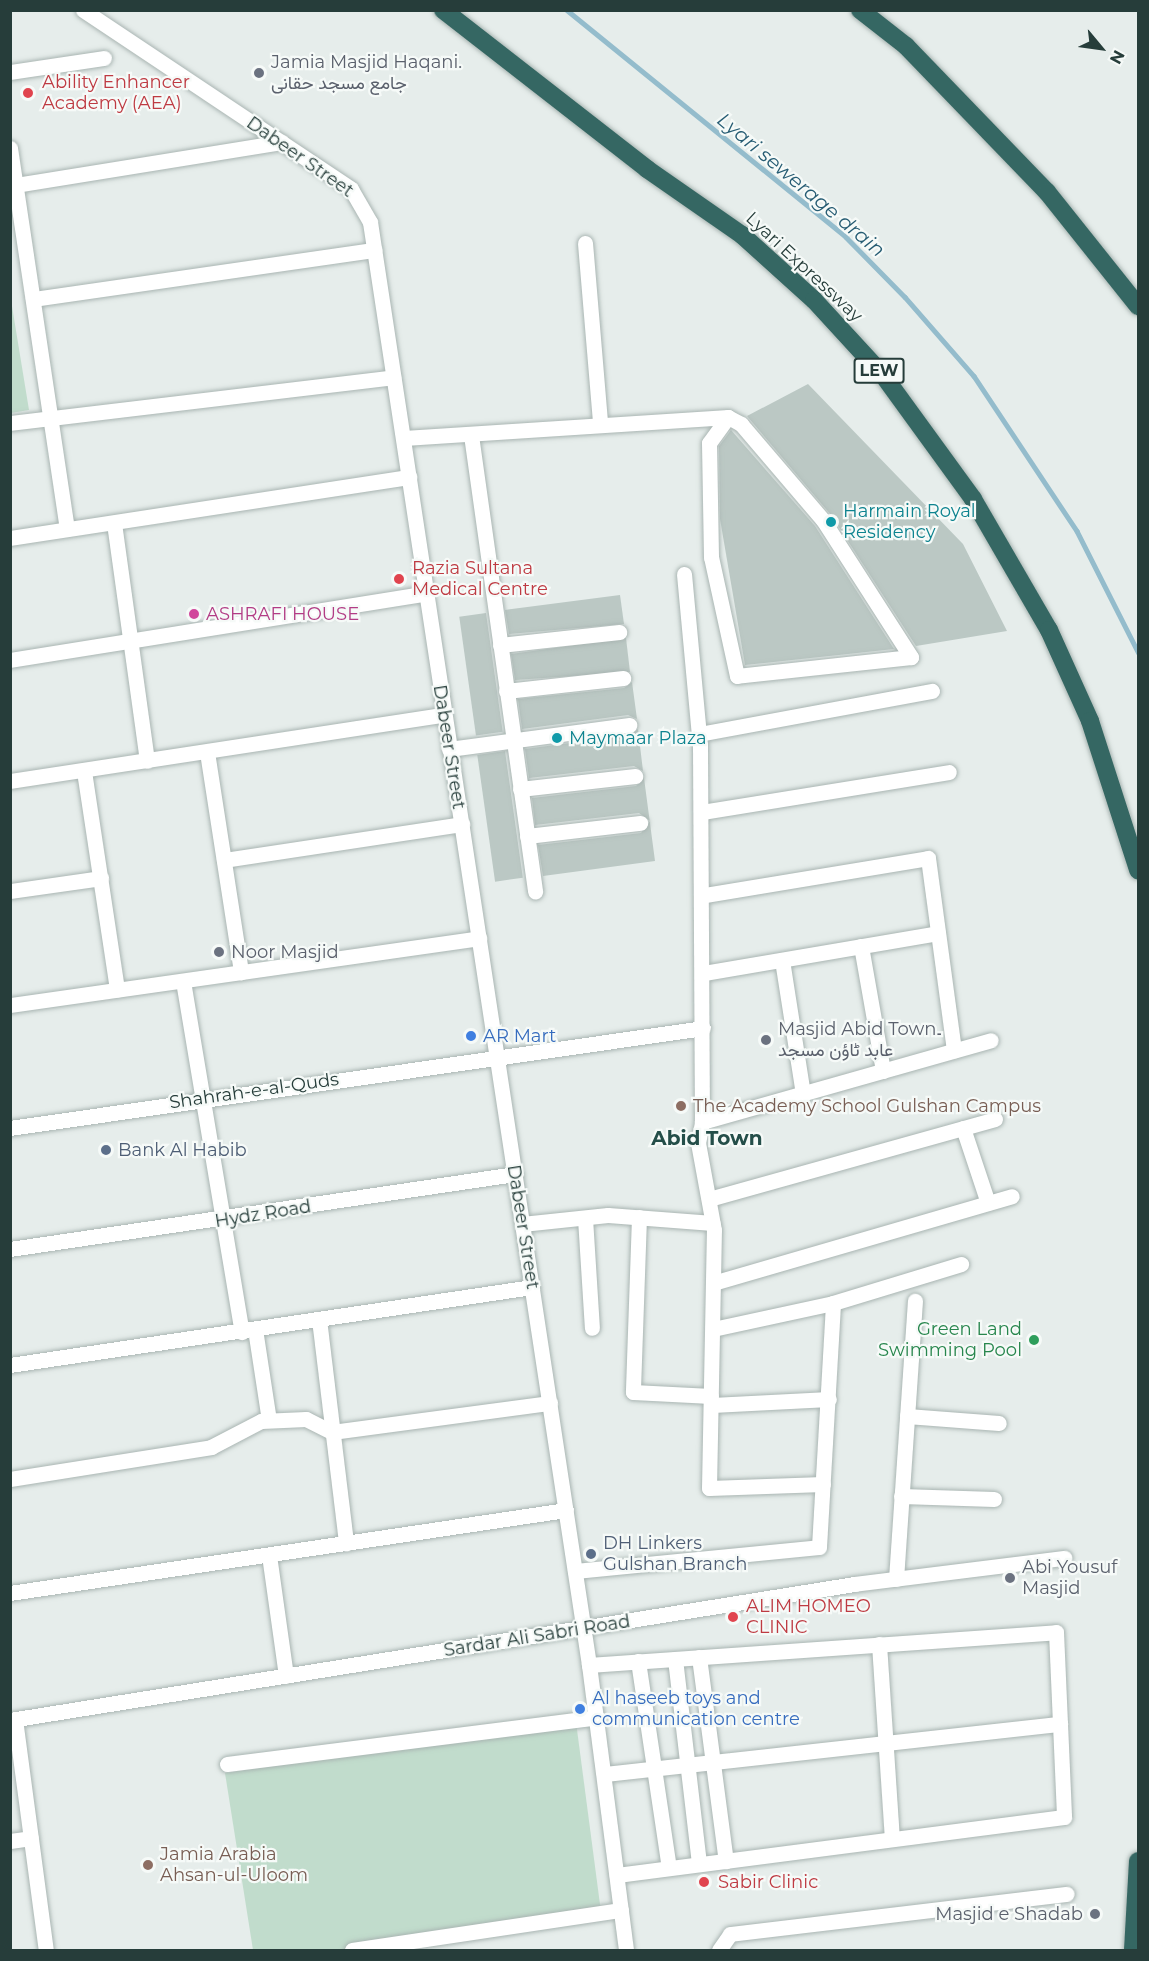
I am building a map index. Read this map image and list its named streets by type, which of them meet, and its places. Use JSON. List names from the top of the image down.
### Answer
{
  "streets": {
    "highway": ["Lyari Expressway", "LEW"],
    "street": [
      "Dabeer Street",
      "Shahrah-e-al-Quds",
      "Hydz Road",
      "Sardar Ali Sabri Road"
    ]
  },
  "crossings": [
    ["Dabeer Street", "Shahrah-e-al-Quds"],
    ["Dabeer Street", "Hydz Road"],
    ["Dabeer Street", "Sardar Ali Sabri Road"]
  ],
  "districts": ["Abid Town"],
  "water": ["Lyari sewerage drain"],
  "places": [
    "Jamia Masjid Haqani. جامع مسجد حقانی",
    "Ability Enhancer Academy (AEA)",
    "Harmain Royal Residency",
    "Razia Sultana Medical Centre",
    "ASHRAFI HOUSE",
    "Maymaar Plaza",
    "Noor Masjid",
    "AR Mart",
    "Masjid Abid Town۔ عابد ٹاؤن مسجد",
    "The Academy School Gulshan Campus",
    "Bank Al Habib",
    "Green Land Swimming Pool",
    "DH Linkers Gulshan Branch",
    "Abi Yousuf Masjid",
    "ALIM HOMEO CLINIC",
    "Al haseeb toys and communication centre",
    "Jamia Arabia Ahsan-ul-Uloom",
    "Sabir Clinic",
    "Masjid e Shadab"
  ],
  "north": "bottom right"
}
